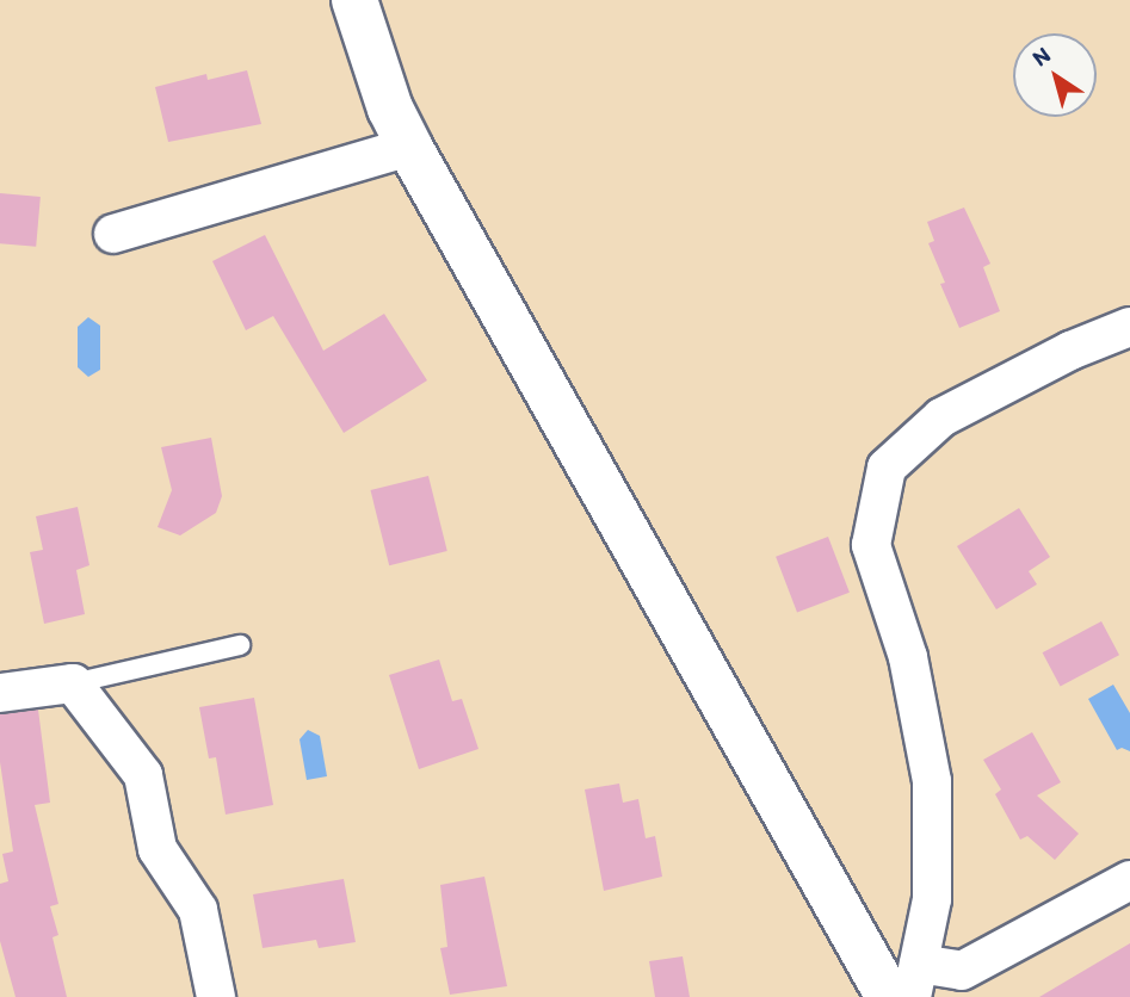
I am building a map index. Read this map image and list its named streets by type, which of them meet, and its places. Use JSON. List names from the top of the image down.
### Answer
{
  "north": "top left"
}
